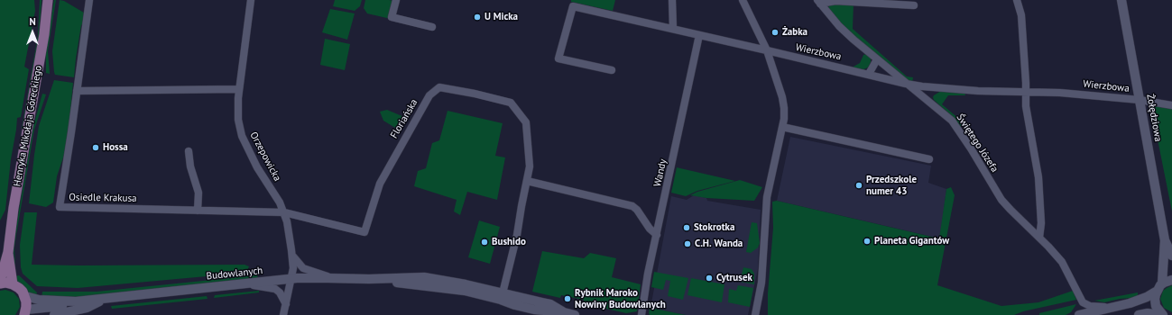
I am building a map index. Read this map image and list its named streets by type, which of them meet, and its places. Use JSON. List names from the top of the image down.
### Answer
{
  "streets": {
    "main road": ["Henryka Mikołaja Góreckiego"],
    "street": [
      "Wierzbowa",
      "Żołędziowa",
      "Floriańska",
      "Świętego Józefa",
      "Orzepowicka",
      "Wandy",
      "Osiedle Krakusa",
      "Budowlanych"
    ]
  },
  "crossings": [
    ["Wierzbowa", "Żołędziowa"],
    ["Wierzbowa", "Świętego Józefa"],
    ["Wierzbowa", "Wandy"],
    ["Floriańska", "Orzepowicka"],
    ["Floriańska", "Osiedle Krakusa"],
    ["Floriańska", "Budowlanych"],
    ["Orzepowicka", "Osiedle Krakusa"],
    ["Orzepowicka", "Budowlanych"]
  ],
  "places": [
    "U Micka",
    "Żabka",
    "Hossa",
    "Przedszkole numer 43",
    "Stokrotka",
    "Planeta Gigantów",
    "Bushido",
    "C.H. Wanda",
    "Cytrusek",
    "Rybnik Maroko Nowiny Budowlanych"
  ],
  "north": "top"
}
